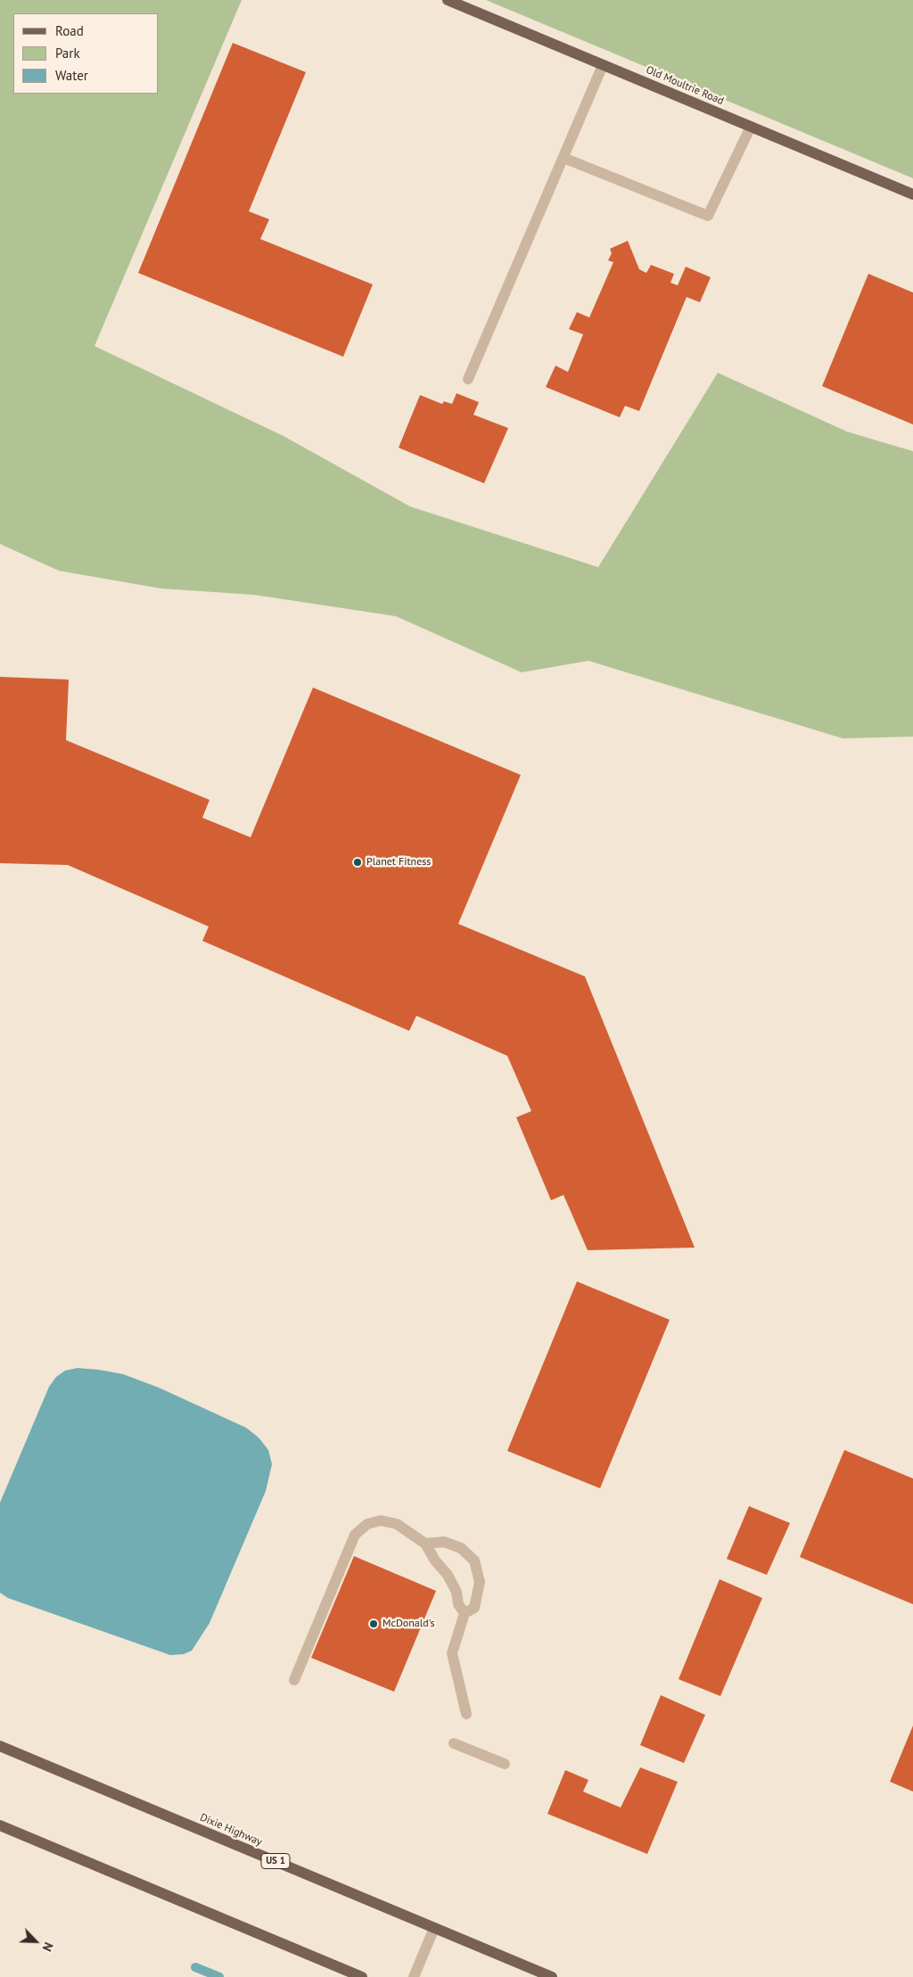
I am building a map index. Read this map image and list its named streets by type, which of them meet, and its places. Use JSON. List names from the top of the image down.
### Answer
{
  "streets": {
    "main road": ["Old Moultrie Road", "Dixie Highway", "US 1"]
  },
  "places": ["Planet Fitness", "McDonald's"],
  "legend": ["Road", "Park", "Water"],
  "north": "bottom right"
}
